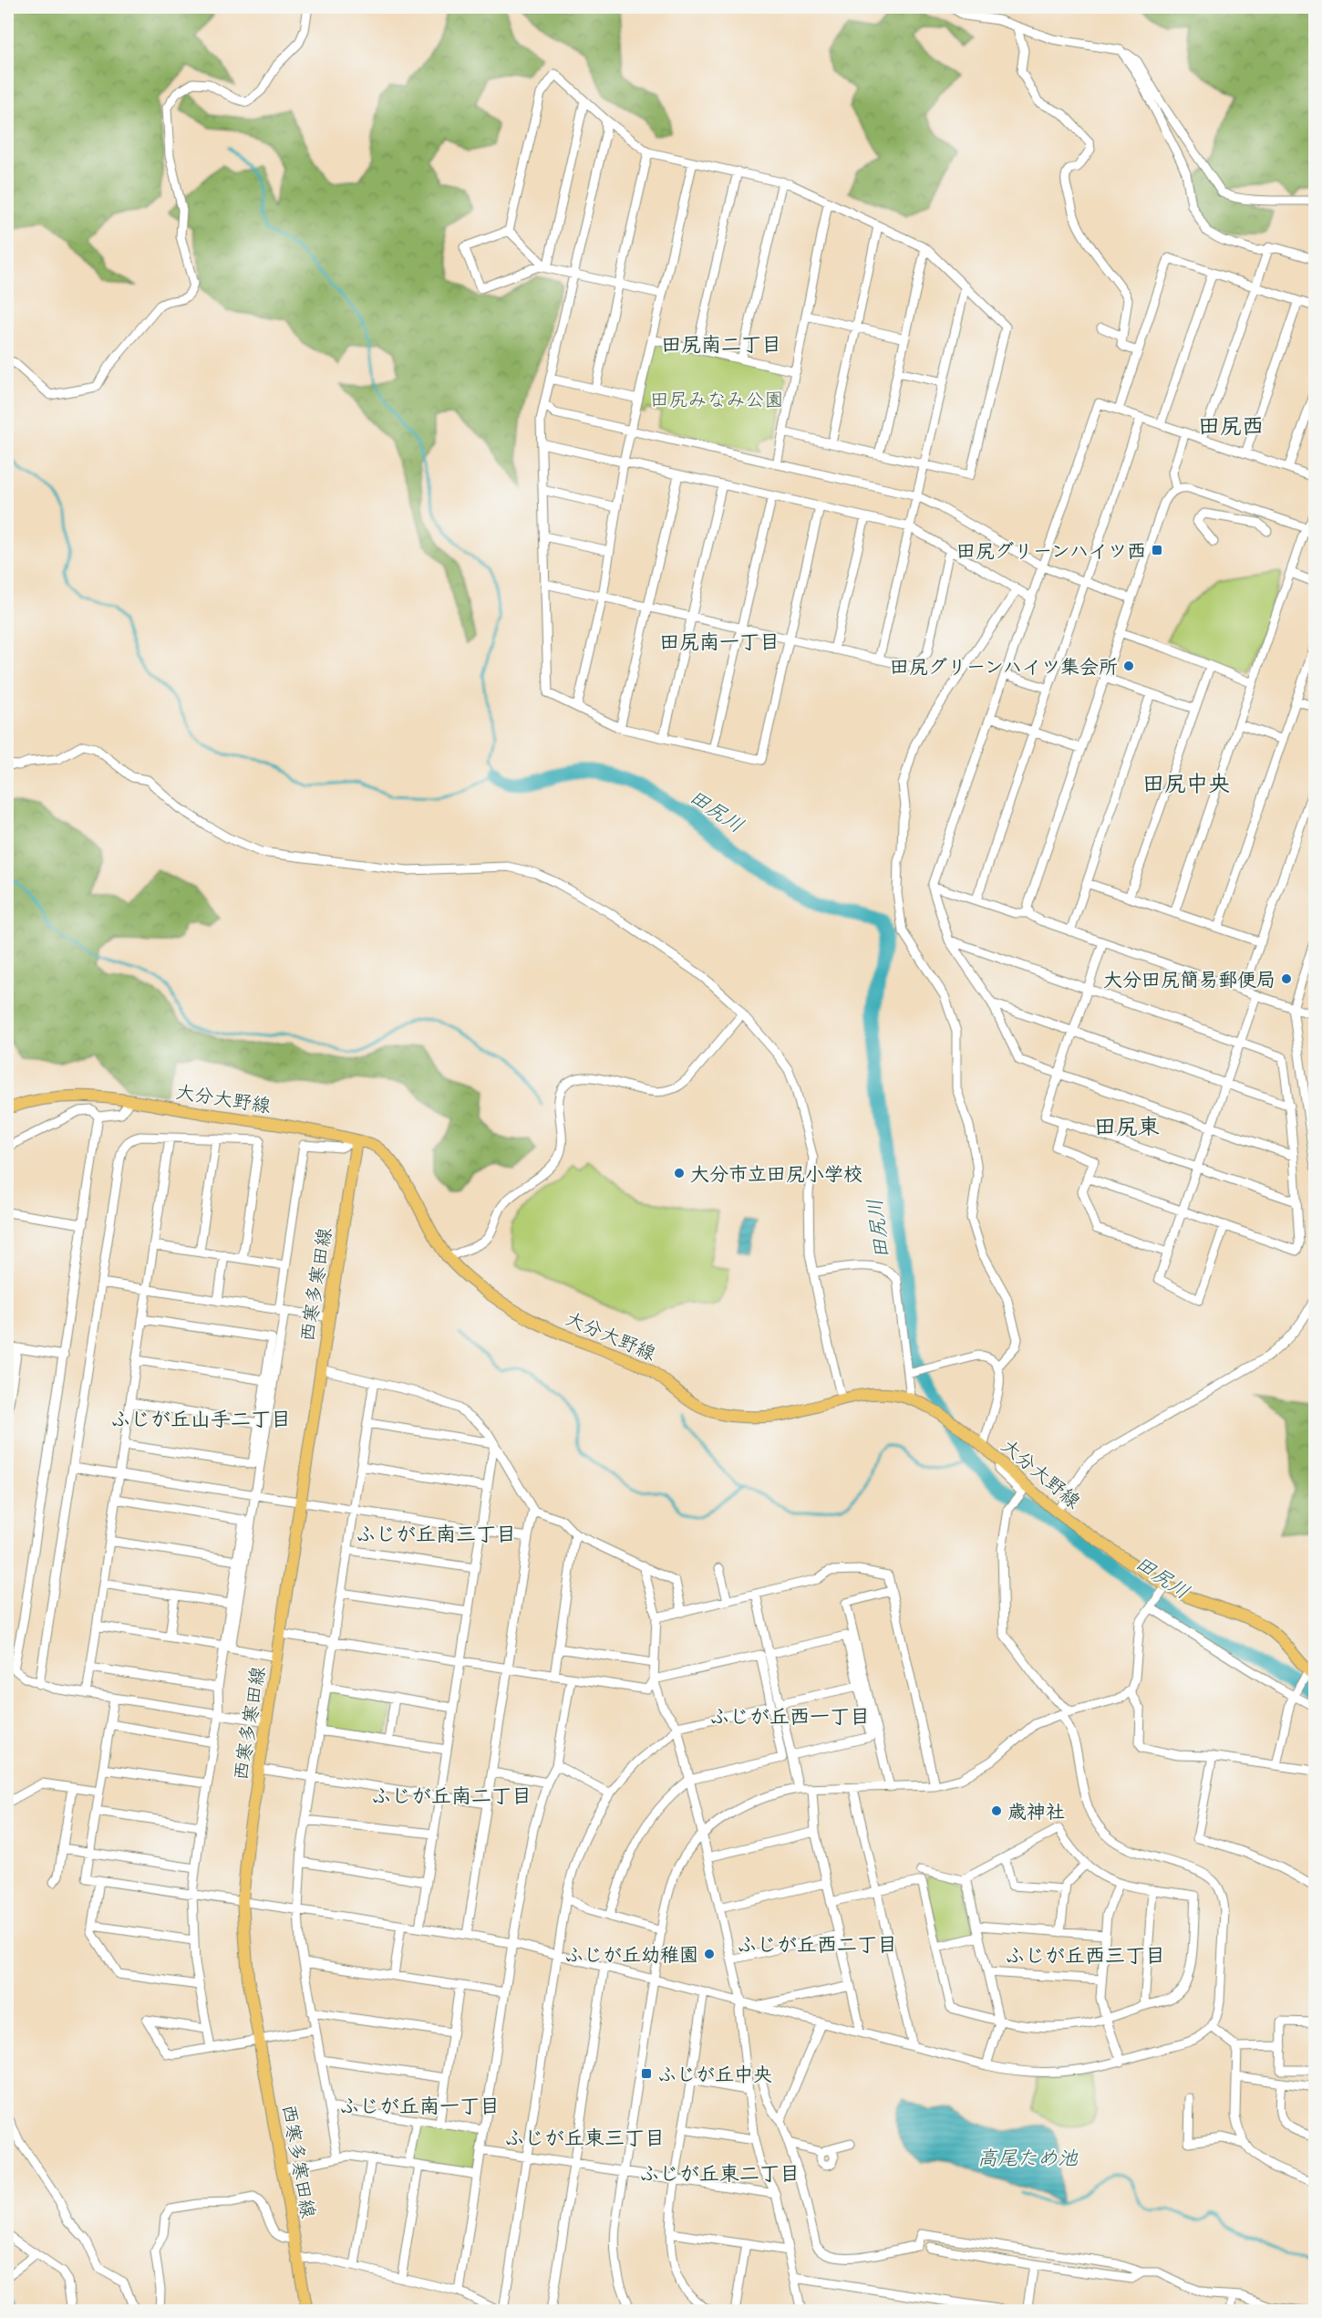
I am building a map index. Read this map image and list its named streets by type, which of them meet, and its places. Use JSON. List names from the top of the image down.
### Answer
{
  "streets": {
    "main road": ["大分大野線", "西寒多寒田線"]
  },
  "crossings": [
    ["大分大野線", "西寒多寒田線"]
  ],
  "districts": [
    "田尻南二丁目",
    "田尻西",
    "田尻南一丁目",
    "田尻中央",
    "田尻東",
    "ふじが丘山手二丁目",
    "ふじが丘南三丁目",
    "ふじが丘西一丁目",
    "ふじが丘南二丁目",
    "ふじが丘西二丁目",
    "ふじが丘西三丁目",
    "ふじが丘南一丁目",
    "ふじが丘東三丁目",
    "ふじが丘東二丁目"
  ],
  "water": ["田尻川", "高尾ため池"],
  "parks": ["田尻みなみ公園"],
  "places": {
    "transit": ["田尻グリーンハイツ西", "ふじが丘中央"],
    "other": [
      "田尻グリーンハイツ集会所",
      "大分田尻簡易郵便局",
      "大分市立田尻小学校",
      "歳神社",
      "ふじが丘幼稚園"
    ]
  }
}
